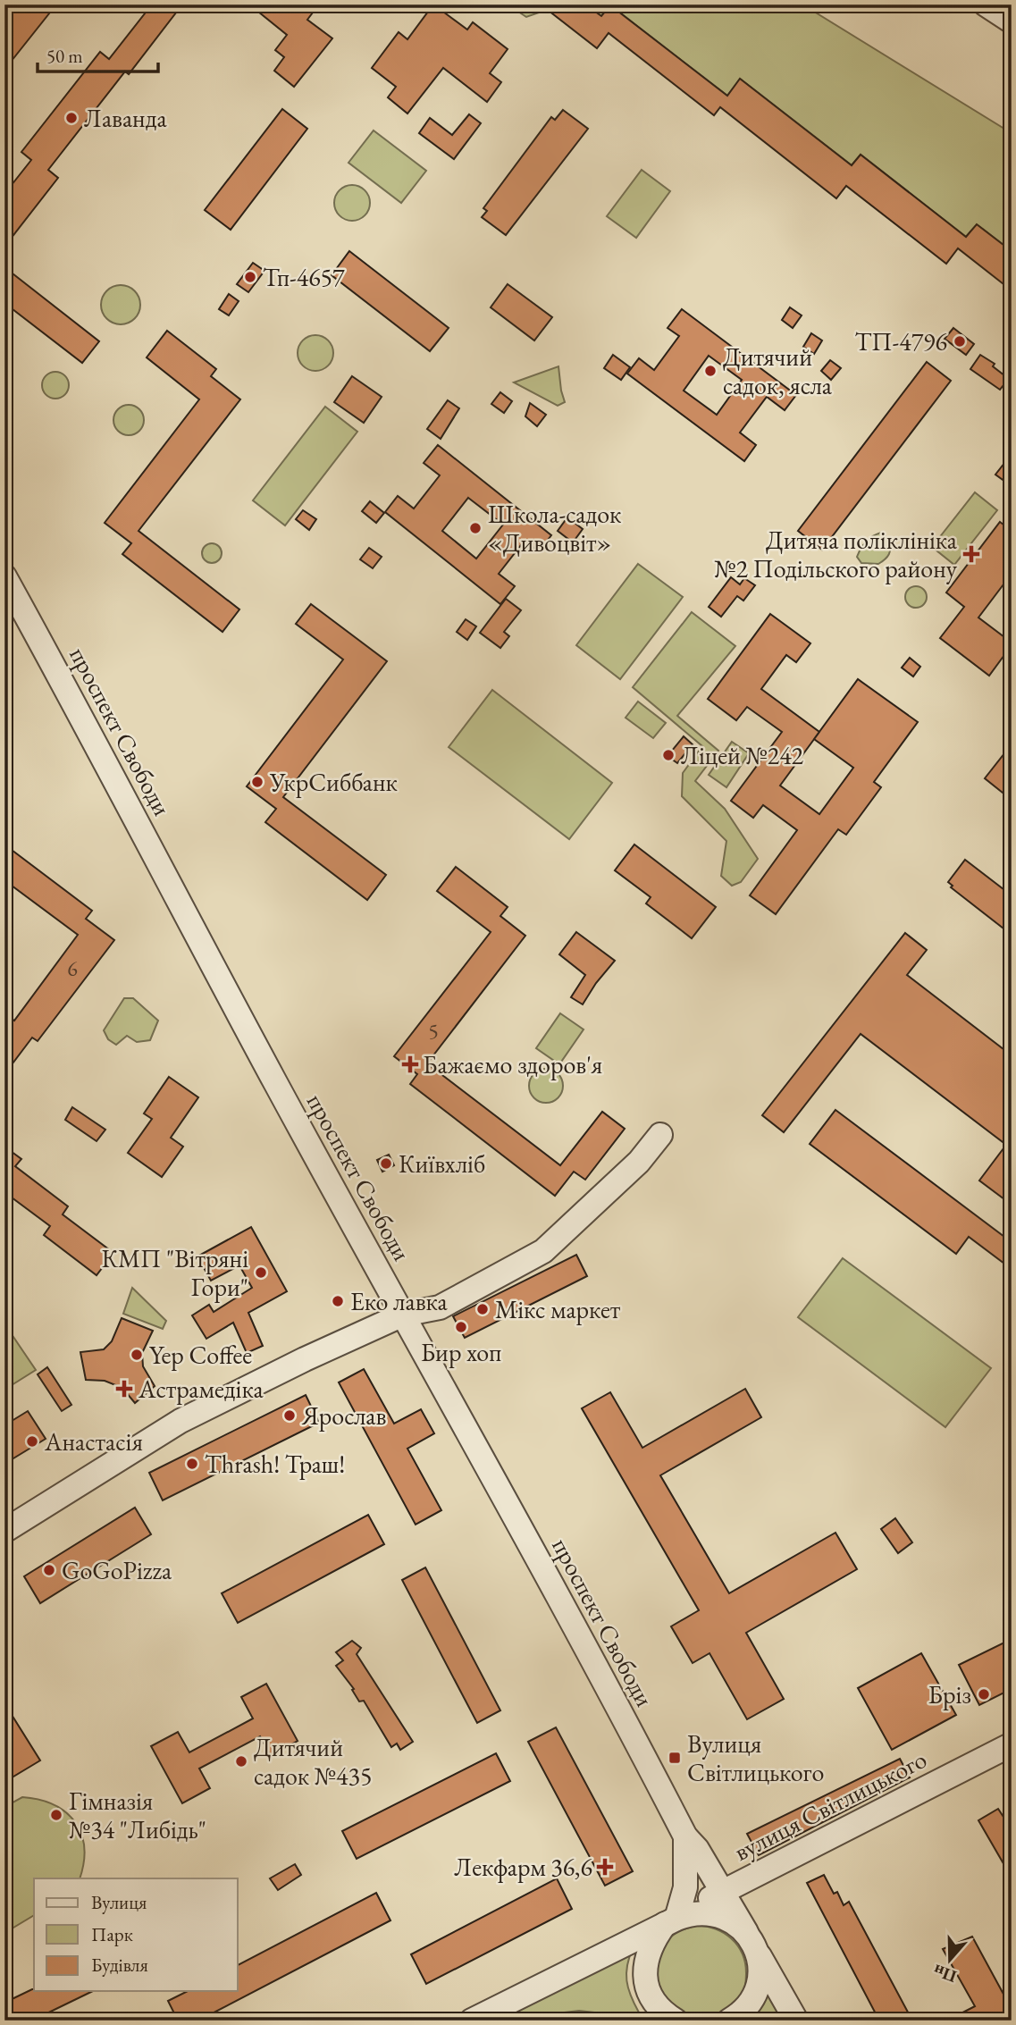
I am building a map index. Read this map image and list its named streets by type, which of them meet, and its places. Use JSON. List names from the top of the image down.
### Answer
{
  "streets": {
    "street": ["проспект Свободи", "вулиця Світлицького"]
  },
  "crossings": [
    ["проспект Свободи", "вулиця Світлицького"]
  ],
  "places": {
    "other": [
      "Лаванда",
      "Тп-4657",
      "ТП-4796",
      "Дитячий садок, ясла",
      "Школа-садок «Дивоцвіт»",
      "Ліцей №242",
      "УкрСиббанк",
      "Київхліб",
      "КМП \"Вітряні Гори\"",
      "Еко лавка",
      "Мікс маркет",
      "Бир хоп",
      "Yep Coffee",
      "Ярослав",
      "Анастасія",
      "Thrash! Траш!",
      "GoGoPizza",
      "Бріз",
      "Дитячий садок №435",
      "Гімназія №34 \"Либідь\""
    ],
    "health": [
      "Дитяча поліклініка №2 Подільского району",
      "Бажаємо здоров'я",
      "Астрамедіка",
      "Лекфарм 36,6"
    ],
    "transit": ["Вулиця Світлицького"]
  },
  "house_numbers": ["6", "5"],
  "legend": ["Вулиця", "Парк", "Будівля"],
  "scale_bar": "50 m",
  "north": "bottom"
}
